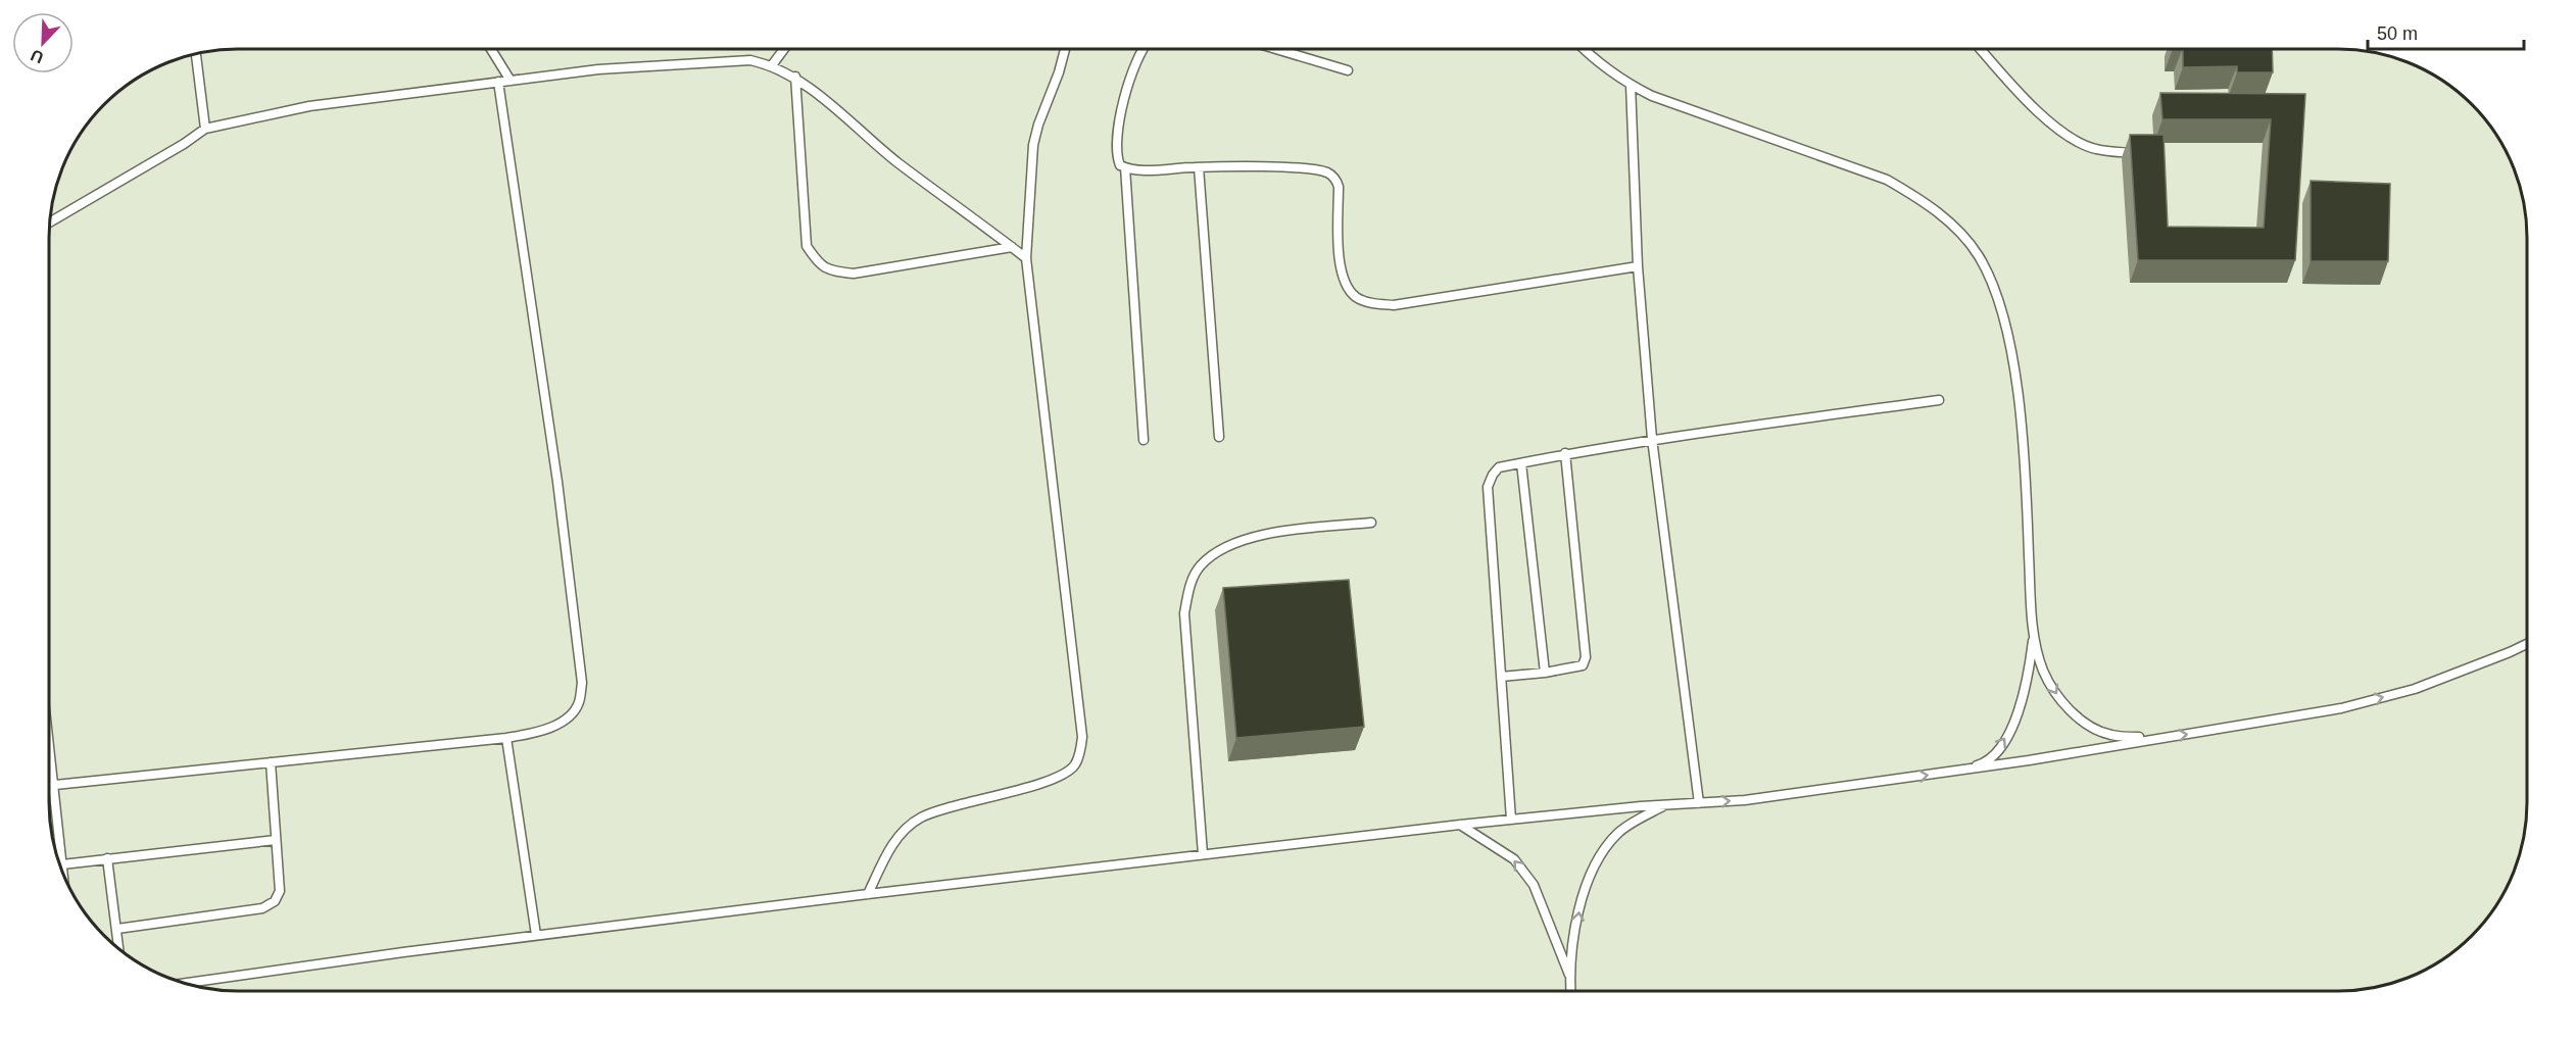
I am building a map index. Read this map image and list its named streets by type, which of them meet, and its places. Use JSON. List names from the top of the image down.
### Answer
{
  "scale_bar": "50 m",
  "north": "bottom left"
}
